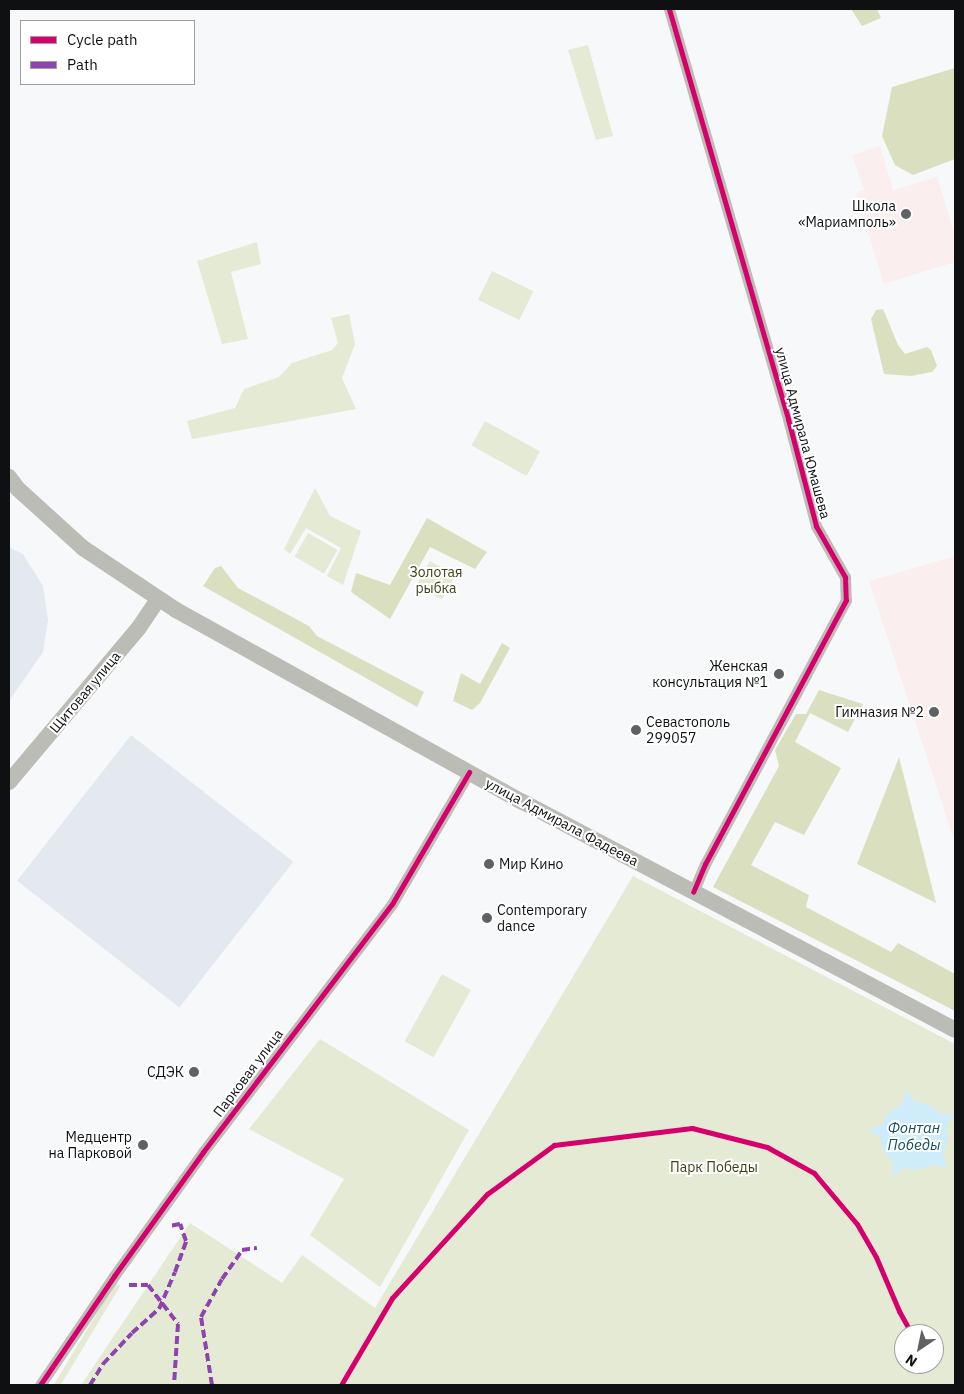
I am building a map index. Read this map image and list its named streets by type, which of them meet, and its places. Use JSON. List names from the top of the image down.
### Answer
{
  "streets": {
    "main road": ["Щитовая улица", "улица Адмирала Фадеева"],
    "street": ["улица Адмирала Юмашева", "Парковая улица"]
  },
  "crossings": [
    ["улица Адмирала Юмашева", "улица Адмирала Фадеева"],
    ["Щитовая улица", "улица Адмирала Фадеева"],
    ["улица Адмирала Фадеева", "Парковая улица"]
  ],
  "water": ["Фонтан Победы"],
  "parks": ["Золотая рыбка", "Парк Победы"],
  "places": [
    "Школа «Мариамполь»",
    "Женская консультация №1",
    "Гимназия №2",
    "Севастополь 299057",
    "Мир Кино",
    "Contemporary dance",
    "СДЭК",
    "Медцентр на Парковой"
  ],
  "legend": ["Cycle path", "Path"],
  "north": "bottom left"
}
